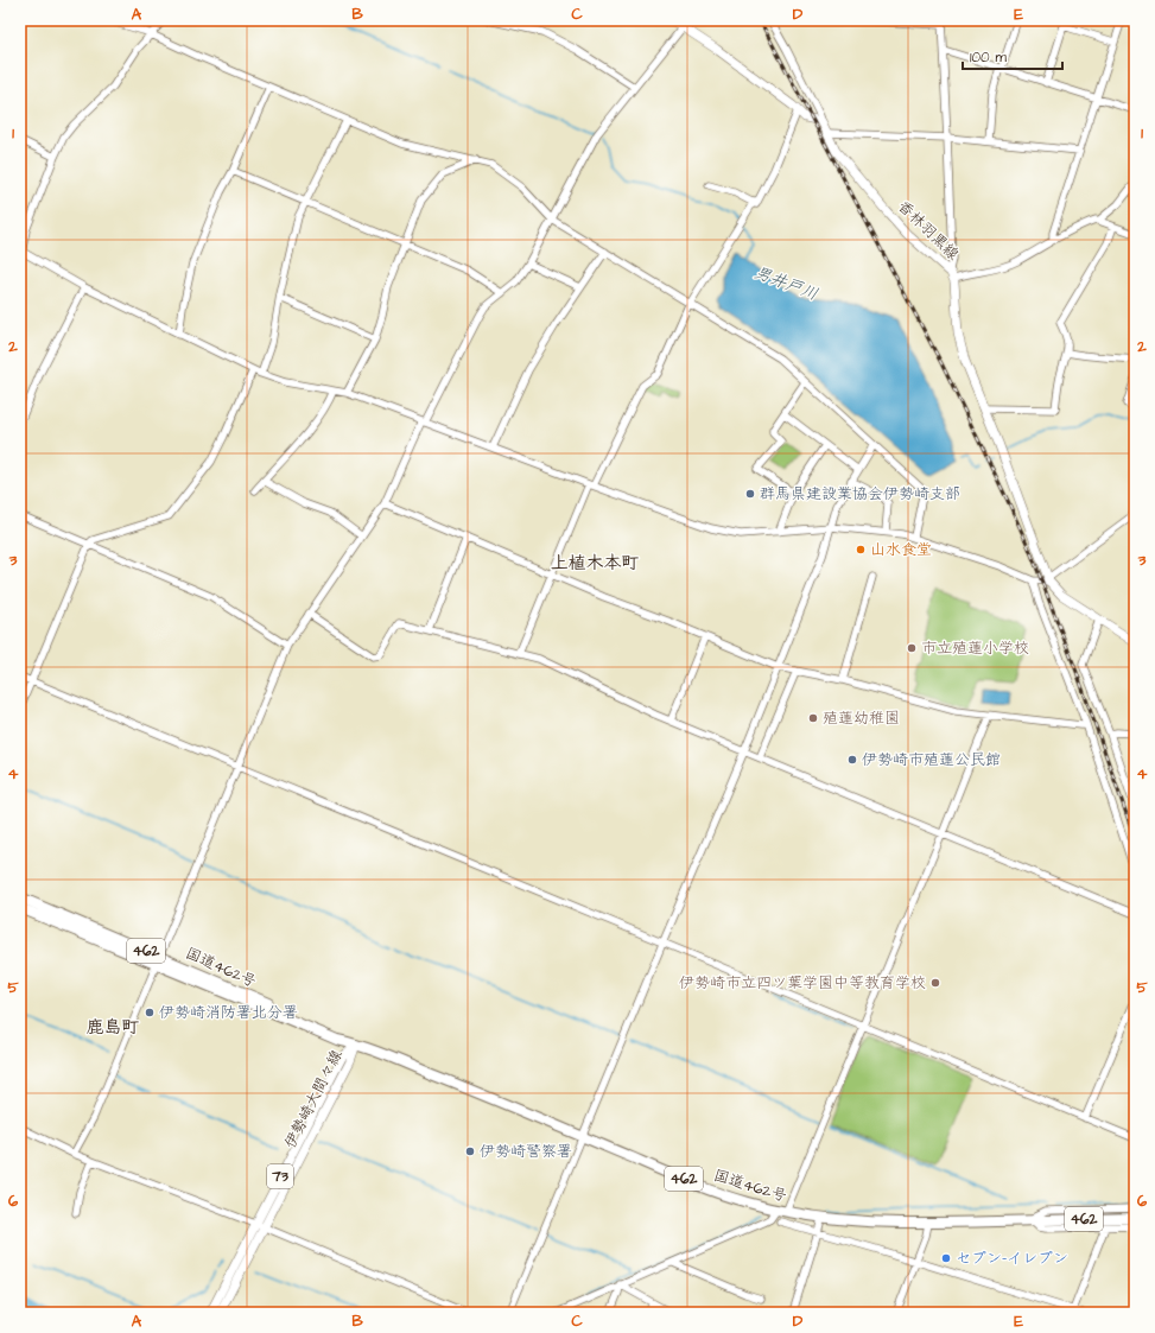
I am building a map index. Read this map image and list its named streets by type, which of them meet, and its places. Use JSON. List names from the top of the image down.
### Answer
{
  "streets": {
    "highway": ["462", "国道462号"],
    "main road": ["香林羽黒線", "伊勢崎大間々線", "73"]
  },
  "crossings": [
    ["国道462号", "伊勢崎大間々線"]
  ],
  "districts": ["上植木本町", "鹿島町"],
  "water": ["男井戸川"],
  "places": [
    "群馬県建設業協会伊勢崎支部",
    "山水食堂",
    "市立殖蓮小学校",
    "殖蓮幼稚園",
    "伊勢崎市殖蓮公民館",
    "伊勢崎市立四ツ葉学園中等教育学校",
    "伊勢崎消防署北分署",
    "伊勢崎警察署",
    "セブン-イレブン"
  ],
  "scale_bar": "100 m",
  "grid": {
    "columns": [
      "A",
      "B",
      "C",
      "D",
      "E"
    ],
    "rows": [
      "1",
      "2",
      "3",
      "4",
      "5",
      "6"
    ]
  }
}
